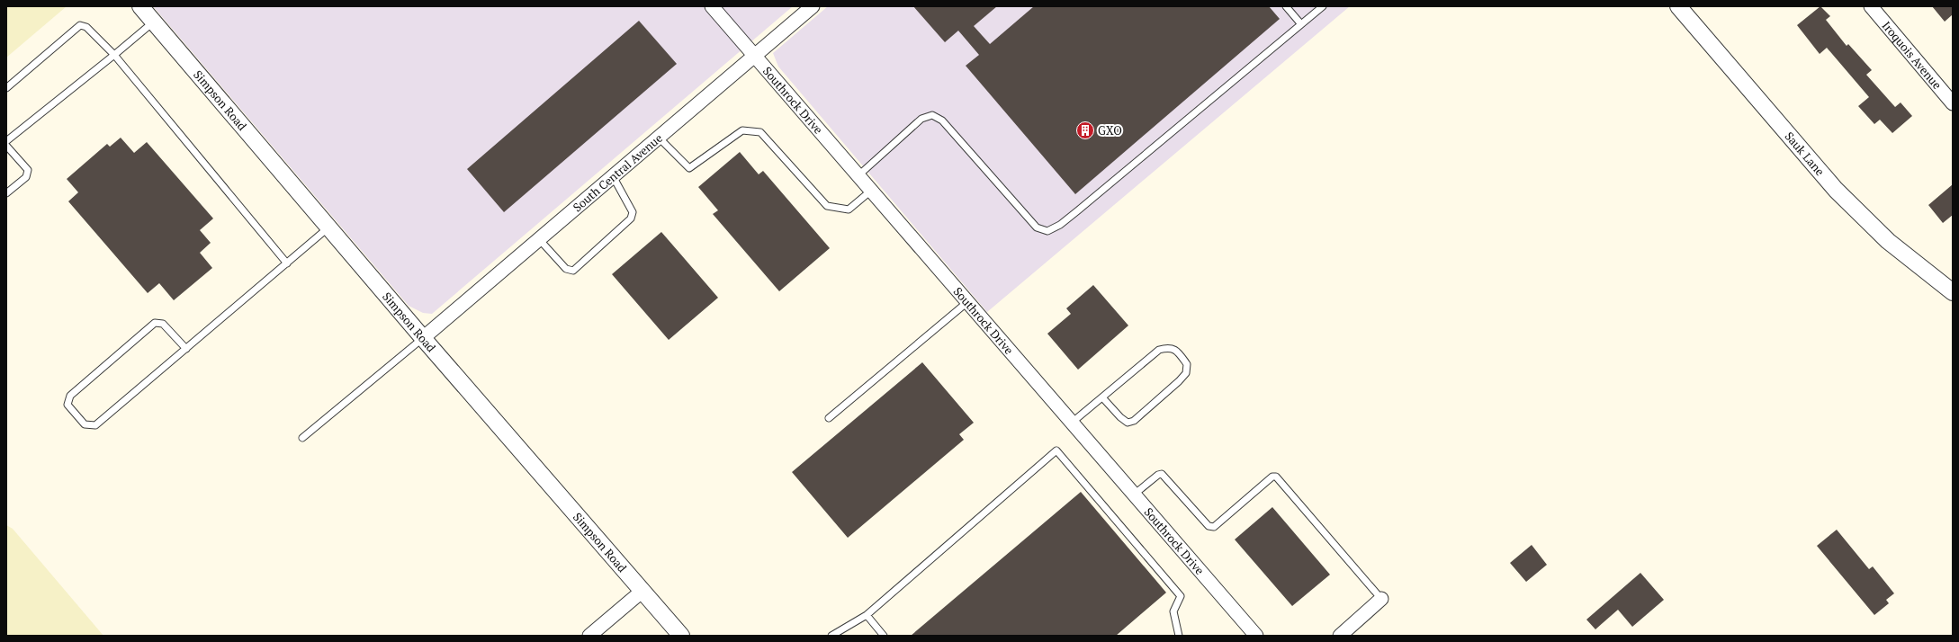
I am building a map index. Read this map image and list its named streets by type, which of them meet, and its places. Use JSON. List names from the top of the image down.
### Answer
{
  "streets": {
    "street": [
      "Iroquois Avenue",
      "Simpson Road",
      "Southrock Drive",
      "Sauk Lane",
      "South Central Avenue"
    ]
  },
  "crossings": [
    ["Simpson Road", "South Central Avenue"],
    ["Southrock Drive", "South Central Avenue"]
  ],
  "places": {
    "building": ["GXO"]
  }
}
